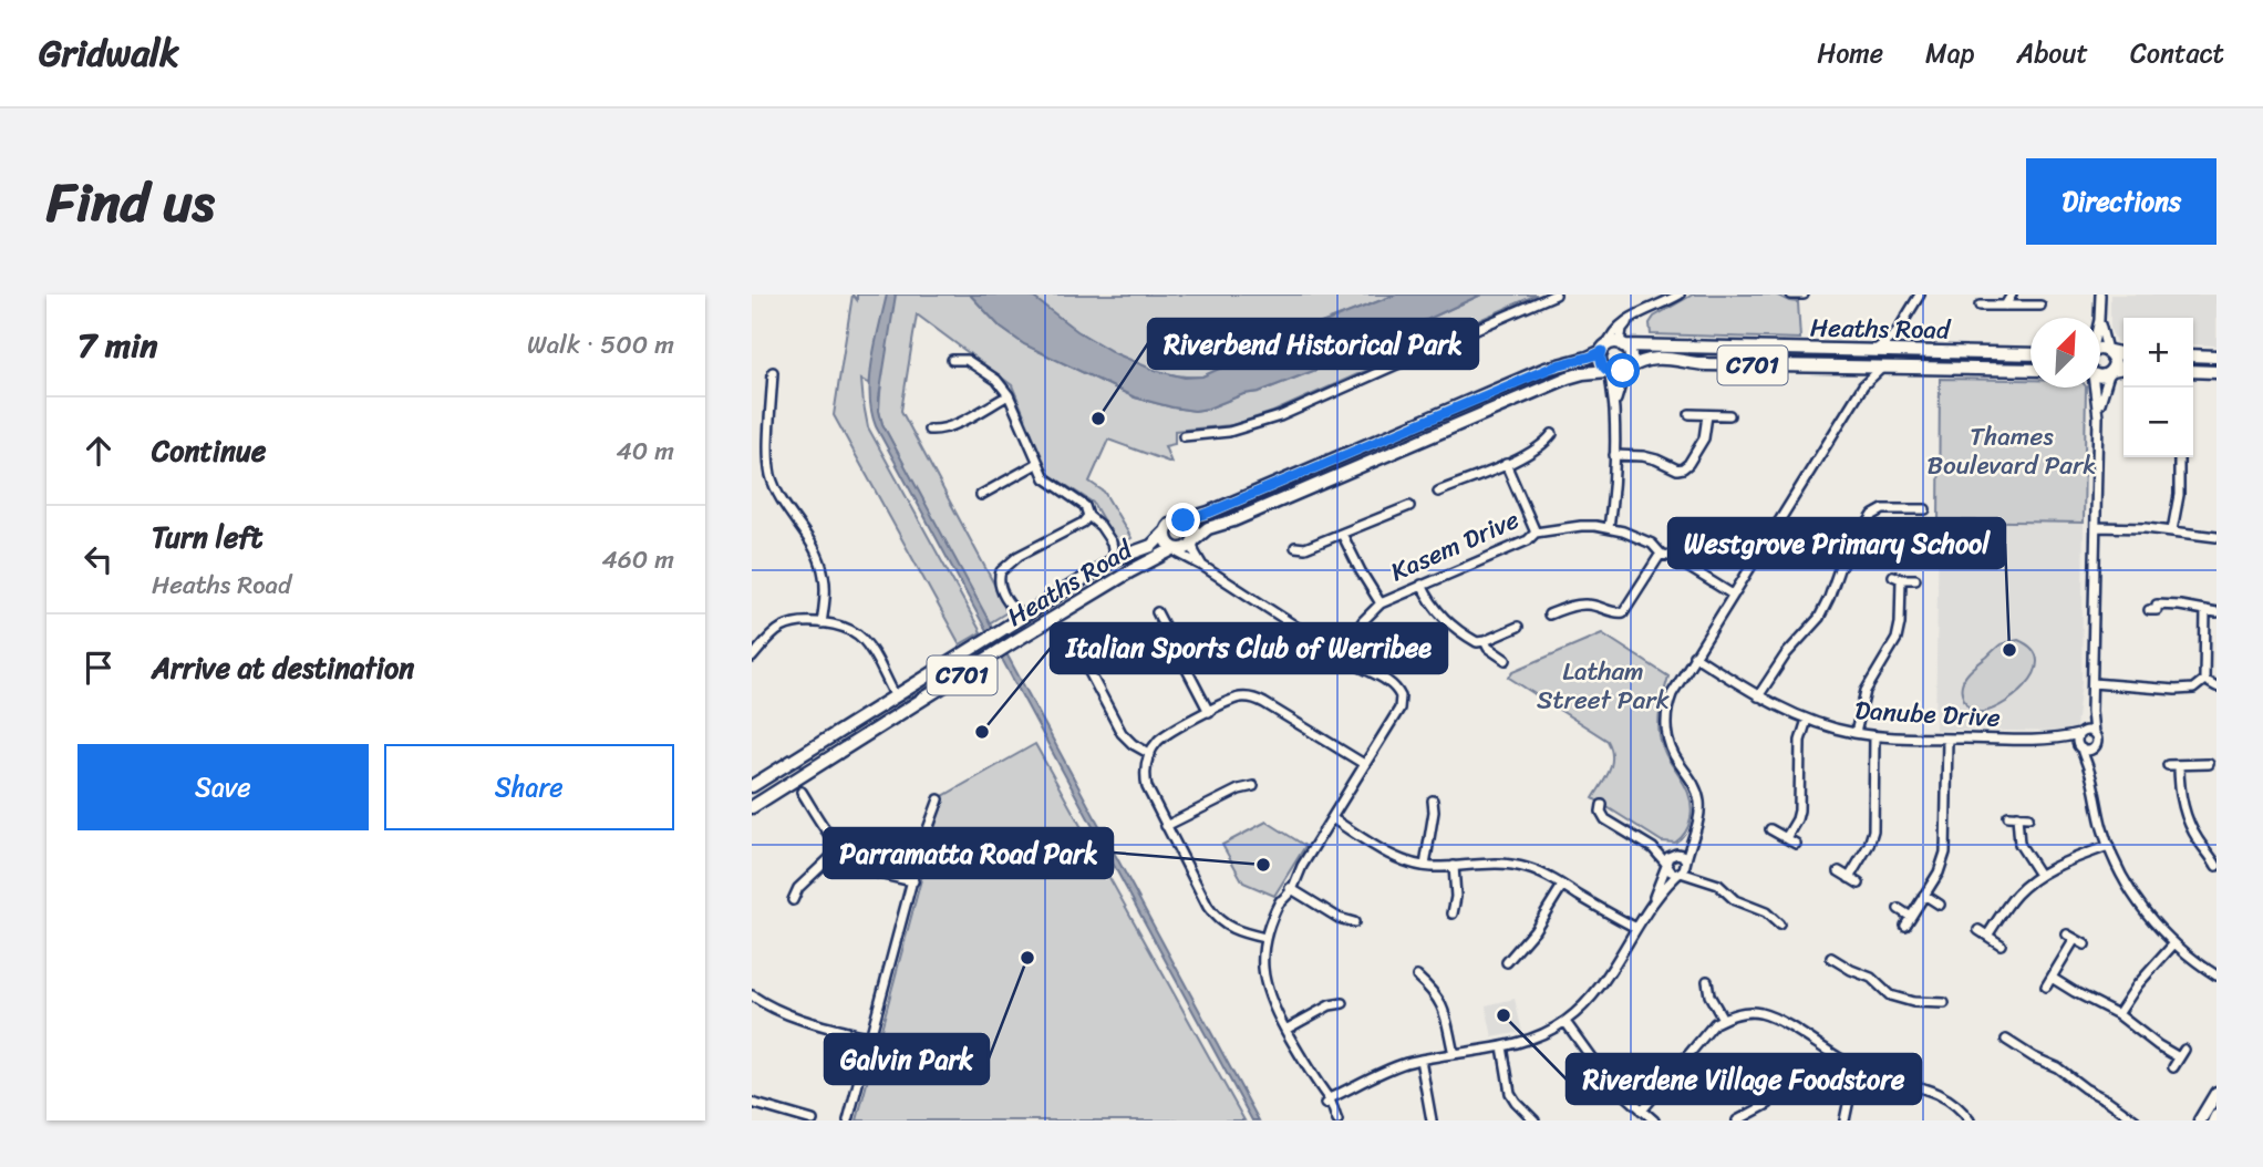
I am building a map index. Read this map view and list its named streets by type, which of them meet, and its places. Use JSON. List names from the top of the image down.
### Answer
{
  "streets": {
    "main road": ["Heaths Road", "C701"],
    "street": ["Kasem Drive", "Danube Drive"]
  },
  "crossings": [
    ["Heaths Road", "C701"]
  ],
  "parks": ["Thames Boulevard Park", "Latham Street Park"],
  "places": [
    "Riverbend Historical Park",
    "Westgrove Primary School",
    "Italian Sports Club of Werribee",
    "Parramatta Road Park",
    "Galvin Park",
    "Riverdene Village Foodstore"
  ],
  "north": "top right",
  "page": {
    "header": "Gridwalk",
    "nav": [
      "Home",
      "Map",
      "About",
      "Contact"
    ],
    "title": "Find us",
    "buttons": [
      "Directions",
      ["Save", "Share"]
    ],
    "heading": ["7 min", "Walk · 500 m"],
    "map_buttons": ["+", "−"],
    "list": [
      ["Continue", "40 m"],
      ["Turn left", "Heaths Road", "460 m"],
      "Arrive at destination"
    ]
  }
}
